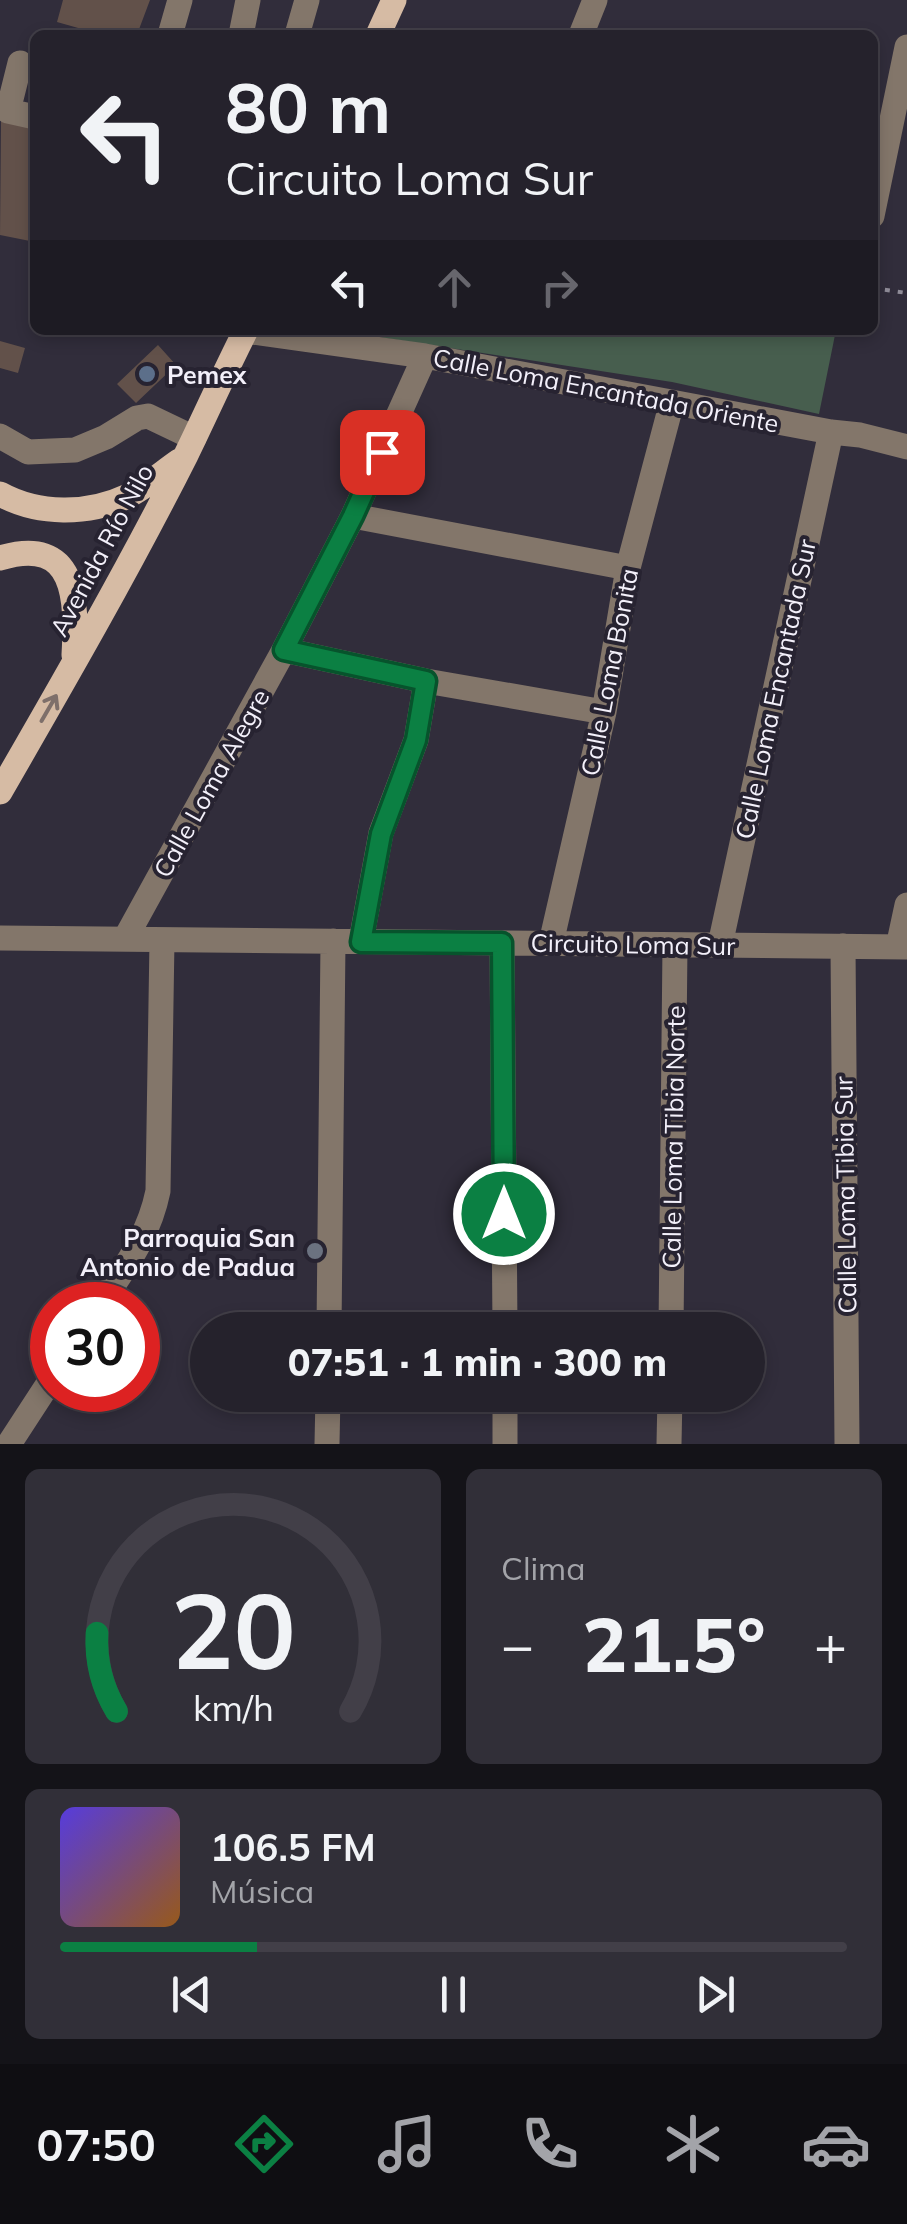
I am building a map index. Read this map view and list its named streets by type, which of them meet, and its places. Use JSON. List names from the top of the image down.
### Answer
{
  "streets": {
    "main road": ["Avenida Río Nilo"],
    "street": [
      "Calle Loma Encantada Oriente",
      "Calle Loma Bonita",
      "Calle Loma Encantada Sur",
      "Calle Loma Alegre",
      "Circuito Loma Sur",
      "Calle Loma Tibia Norte",
      "Calle Loma Tibia Sur"
    ]
  },
  "crossings": [
    ["Calle Loma Encantada Oriente", "Calle Loma Bonita"],
    ["Calle Loma Encantada Oriente", "Calle Loma Encantada Sur"],
    ["Calle Loma Encantada Oriente", "Calle Loma Alegre"],
    ["Calle Loma Bonita", "Circuito Loma Sur"],
    ["Calle Loma Encantada Sur", "Circuito Loma Sur"],
    ["Calle Loma Alegre", "Circuito Loma Sur"],
    ["Circuito Loma Sur", "Calle Loma Tibia Norte"],
    ["Circuito Loma Sur", "Calle Loma Tibia Sur"]
  ],
  "places": ["Pemex", "Parroquia San Antonio de Padua"],
  "page": {
    "turn": ["80 m", "Circuito Loma Sur"],
    "limit": "30",
    "trip": "07:51 · 1 min · 300 m",
    "tile": "Clima",
    "heat": ["−", "21.5°", "+"],
    "song": ["106.5 FM", "Música"],
    "tabs": "07:50",
    "gauge": ["20", "km/h"]
  }
}
